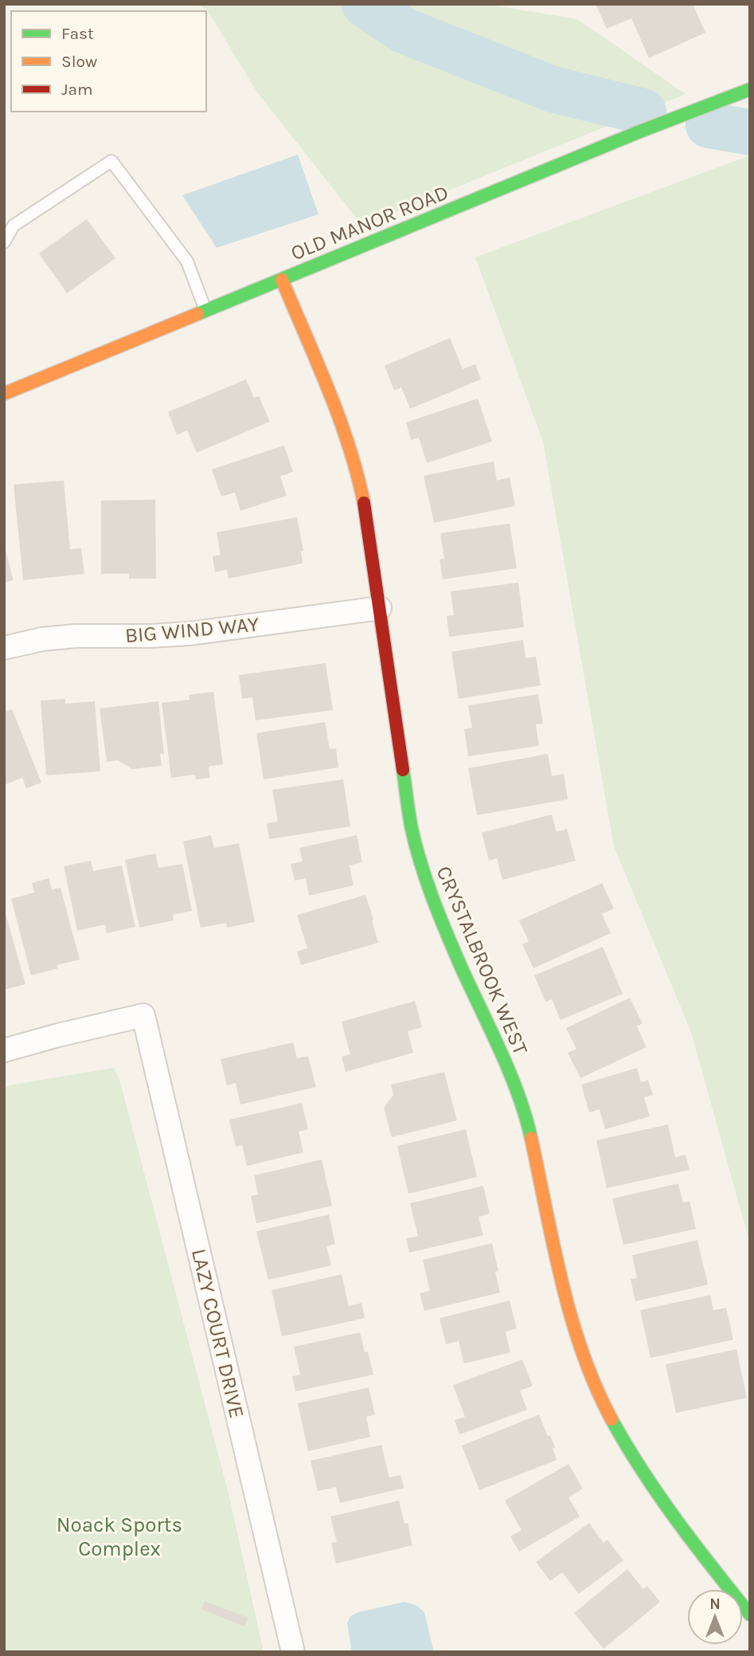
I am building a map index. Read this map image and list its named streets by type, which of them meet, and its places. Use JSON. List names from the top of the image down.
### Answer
{
  "streets": {
    "street": [
      "OLD MANOR ROAD",
      "BIG WIND WAY",
      "CRYSTALBROOK WEST",
      "LAZY COURT DRIVE"
    ]
  },
  "crossings": [
    ["OLD MANOR ROAD", "CRYSTALBROOK WEST"],
    ["BIG WIND WAY", "CRYSTALBROOK WEST"]
  ],
  "parks": ["Noack Sports Complex"],
  "legend": ["Fast", "Slow", "Jam"],
  "north": "top"
}
